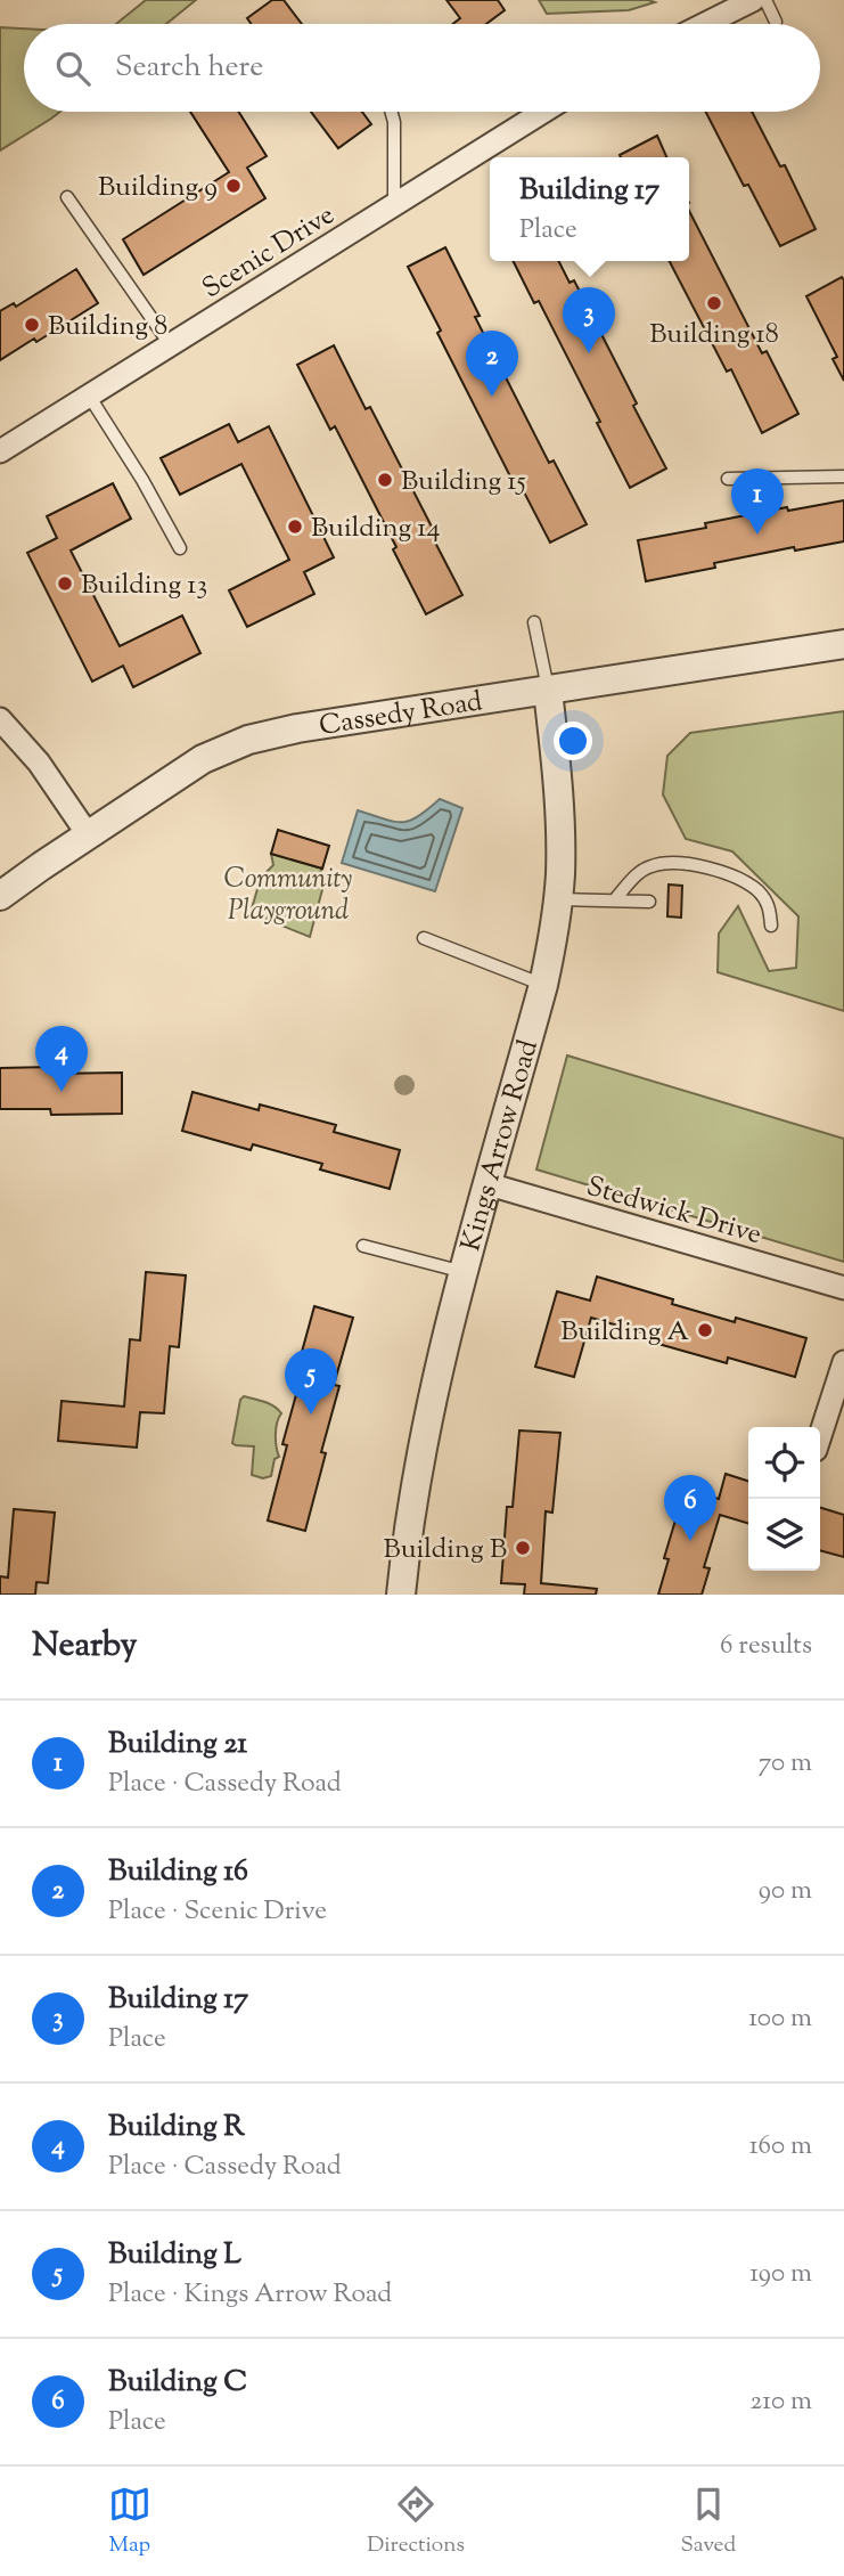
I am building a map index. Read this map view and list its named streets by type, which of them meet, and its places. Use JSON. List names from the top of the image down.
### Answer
{
  "streets": {
    "street": [
      "Scenic Drive",
      "Cassedy Road",
      "Kings Arrow Road",
      "Stedwick Drive"
    ]
  },
  "crossings": [
    ["Cassedy Road", "Kings Arrow Road"],
    ["Kings Arrow Road", "Stedwick Drive"]
  ],
  "parks": ["Community Playground"],
  "places": [
    "Building 9",
    "Building 18",
    "Building 8",
    "Building 15",
    "Building 14",
    "Building 13",
    "Building A",
    "Building B"
  ],
  "page": {
    "search": "Search here",
    "popup": ["Building 17", "Place"],
    "pins": [
      "3",
      "2",
      "1",
      "4",
      "5",
      "6"
    ],
    "heading": ["Nearby", "6 results"],
    "list": [
      {
        "mark": "1",
        "name": "Building 21",
        "note": "Place · Cassedy Road",
        "value": "70 m"
      },
      {
        "mark": "2",
        "name": "Building 16",
        "note": "Place · Scenic Drive",
        "value": "90 m"
      },
      {
        "mark": "3",
        "name": "Building 17",
        "note": "Place",
        "value": "100 m"
      },
      {
        "mark": "4",
        "name": "Building R",
        "note": "Place · Cassedy Road",
        "value": "160 m"
      },
      {
        "mark": "5",
        "name": "Building L",
        "note": "Place · Kings Arrow Road",
        "value": "190 m"
      },
      {
        "mark": "6",
        "name": "Building C",
        "note": "Place",
        "value": "210 m"
      }
    ],
    "nav": ["Map", "Directions", "Saved"]
  }
}
